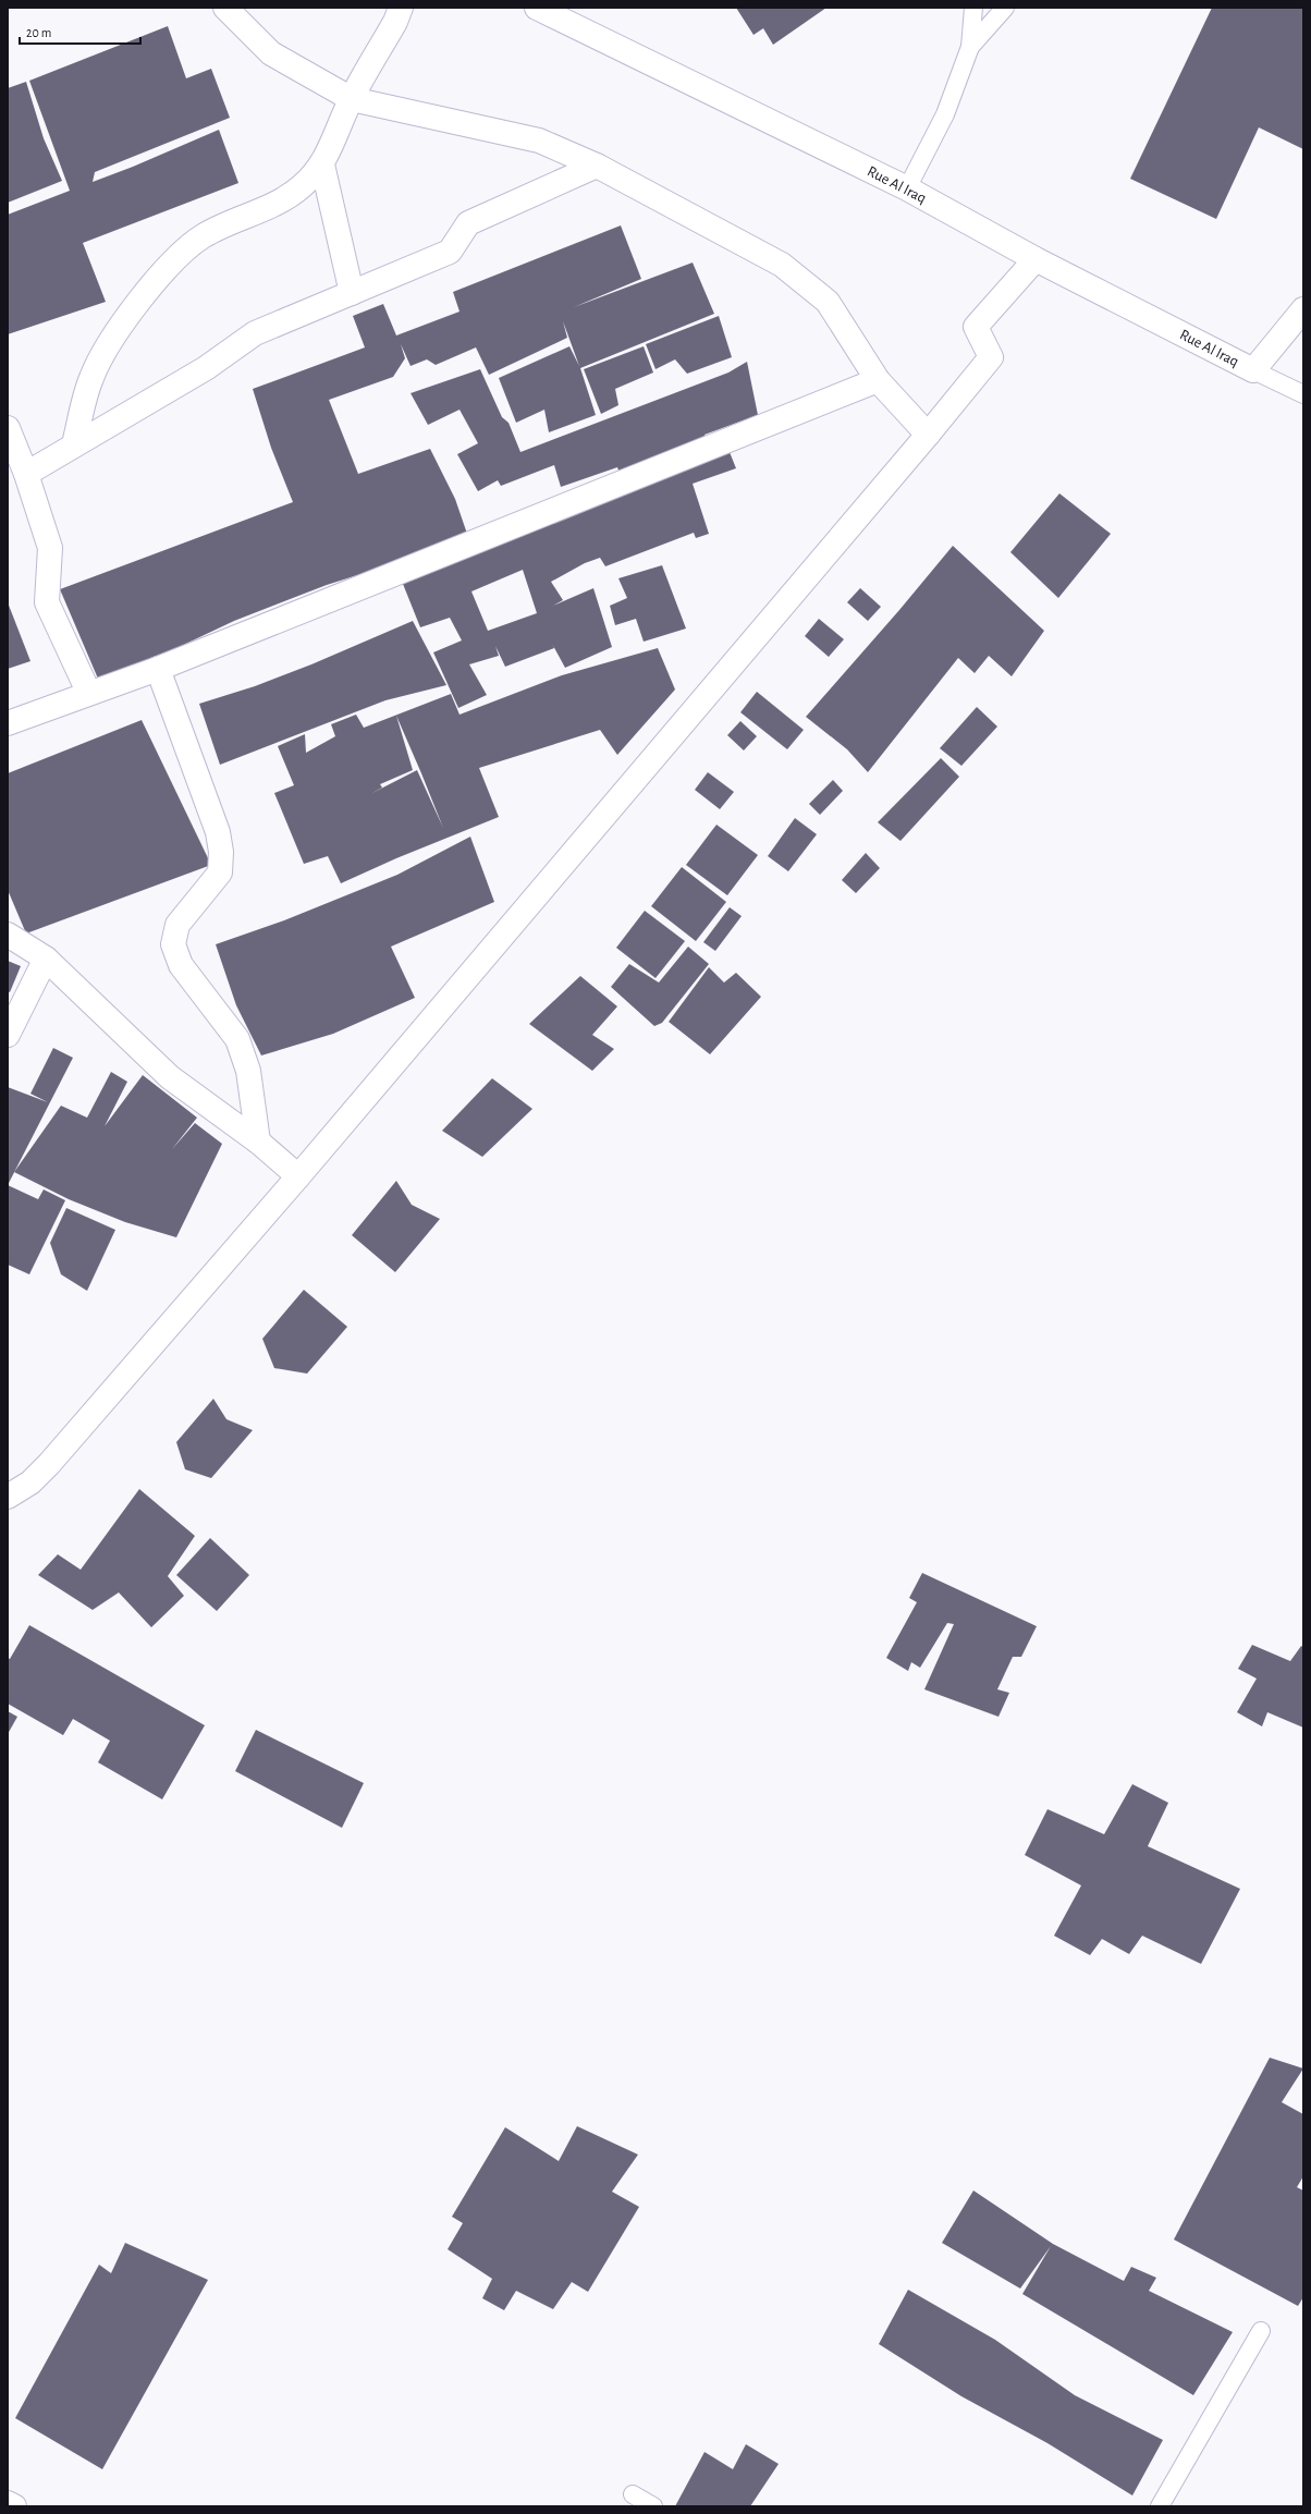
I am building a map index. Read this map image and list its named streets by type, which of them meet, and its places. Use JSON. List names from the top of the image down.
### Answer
{
  "streets": {
    "street": ["Rue Al Iraq"]
  },
  "scale_bar": "20 m"
}
